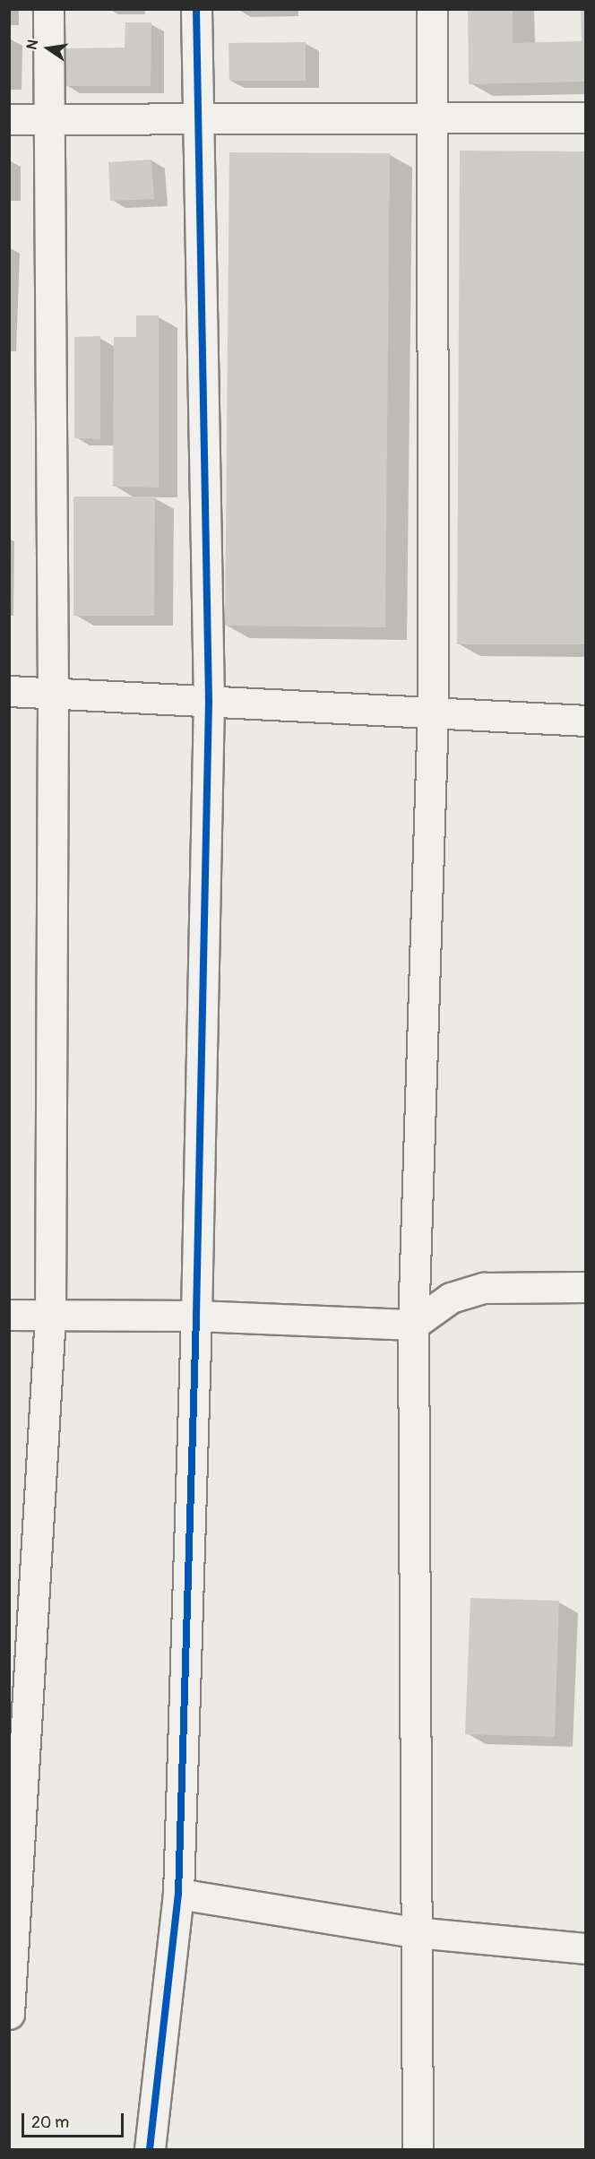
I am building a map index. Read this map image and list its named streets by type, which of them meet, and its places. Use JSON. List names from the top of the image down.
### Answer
{
  "scale_bar": "20 m",
  "north": "left"
}
